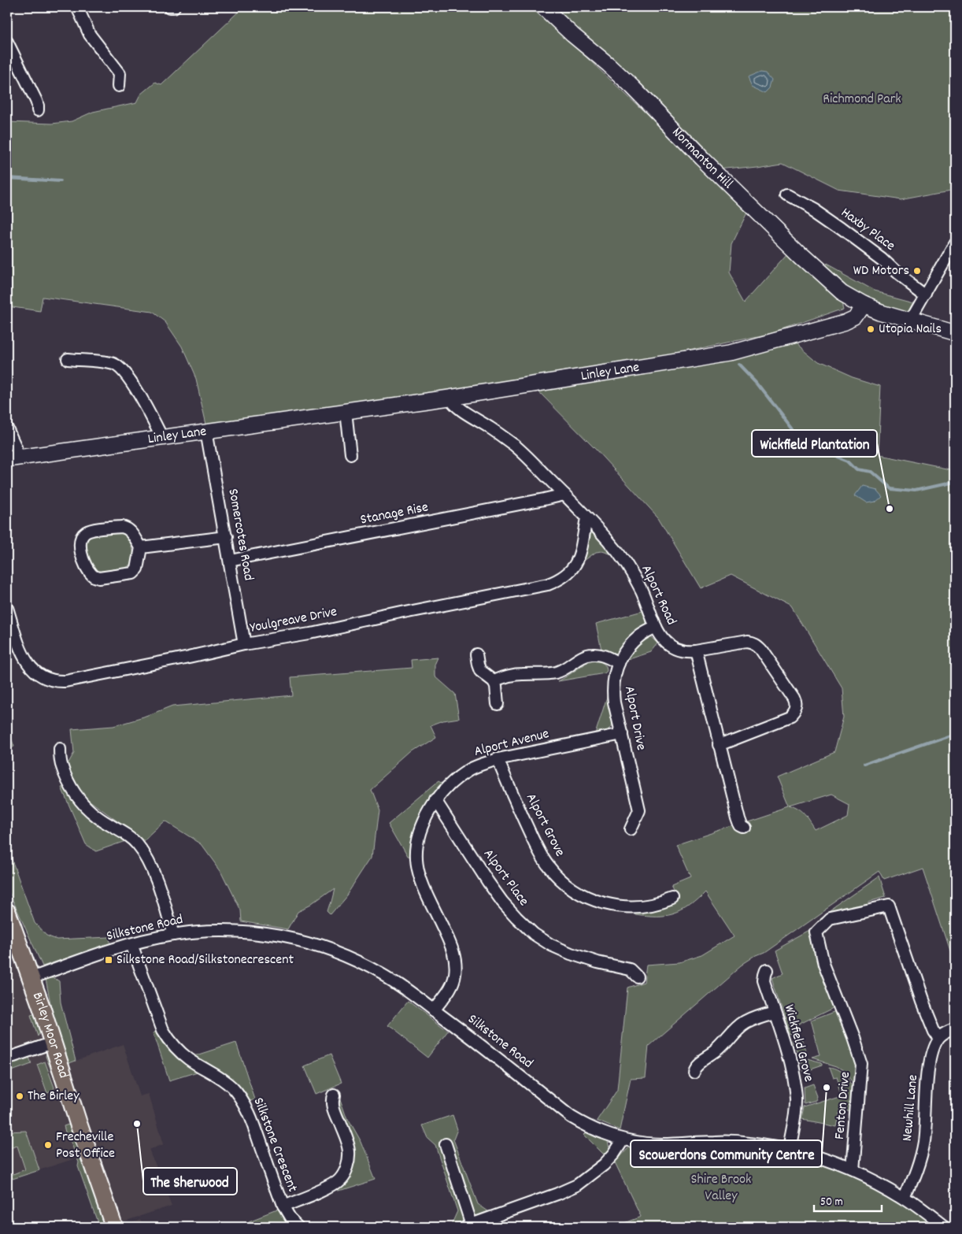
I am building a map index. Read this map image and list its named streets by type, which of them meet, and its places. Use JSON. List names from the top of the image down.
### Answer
{
  "streets": {
    "main road": ["Birley Moor Road"],
    "street": [
      "Normanton Hill",
      "Haxby Place",
      "Linley Lane",
      "Stanage Rise",
      "Somercotes Road",
      "Alport Road",
      "Youlgreave Drive",
      "Alport Drive",
      "Alport Avenue",
      "Alport Grove",
      "Alport Place",
      "Silkstone Road",
      "Wickfield Grove",
      "Fenton Drive",
      "Newhill Lane",
      "Silkstone Crescent"
    ]
  },
  "crossings": [
    ["Normanton Hill", "Linley Lane"],
    ["Linley Lane", "Somercotes Road"],
    ["Linley Lane", "Alport Road"],
    ["Stanage Rise", "Somercotes Road"],
    ["Stanage Rise", "Alport Road"],
    ["Somercotes Road", "Youlgreave Drive"],
    ["Alport Road", "Youlgreave Drive"],
    ["Alport Road", "Alport Drive"],
    ["Alport Drive", "Alport Avenue"],
    ["Alport Avenue", "Alport Grove"],
    ["Alport Avenue", "Alport Place"],
    ["Alport Avenue", "Silkstone Road"],
    ["Silkstone Road", "Birley Moor Road"],
    ["Silkstone Road", "Wickfield Grove"],
    ["Silkstone Road", "Fenton Drive"],
    ["Silkstone Road", "Newhill Lane"],
    ["Silkstone Road", "Silkstone Crescent"],
    ["Fenton Drive", "Newhill Lane"]
  ],
  "parks": ["Richmond Park", "Shire Brook Valley"],
  "places": {
    "other": [
      "WD Motors",
      "Utopia Nails",
      "Wickfield Plantation",
      "Scowerdons Community Centre",
      "The Birley",
      "The Sherwood",
      "Frecheville Post Office"
    ],
    "transit": ["Silkstone Road/Silkstonecrescent"]
  },
  "scale_bar": "50 m"
}
